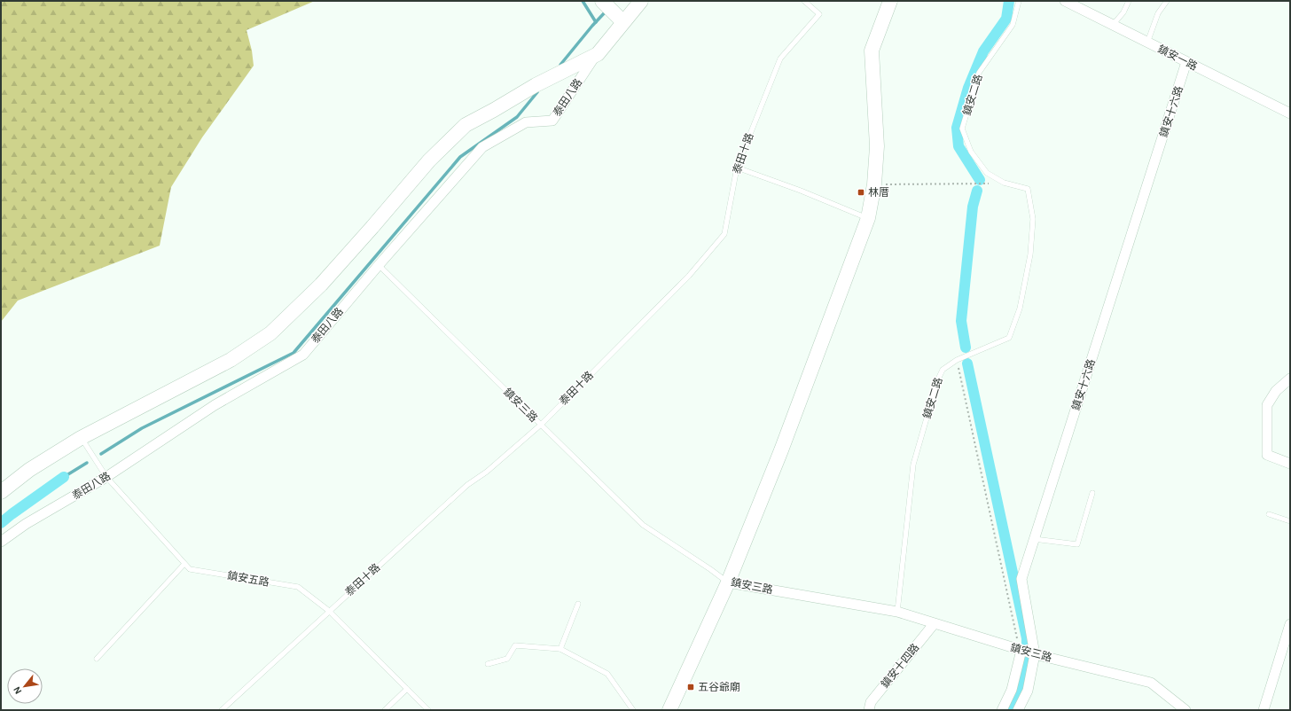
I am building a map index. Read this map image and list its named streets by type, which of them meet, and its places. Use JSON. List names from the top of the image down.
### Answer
{
  "streets": {
    "street": [
      "鎮安一路",
      "泰田八路",
      "鎮安十六路",
      "鎮安三路",
      "鎮安十四路"
    ],
    "lane": ["鎮安二路", "泰田十路", "鎮安五路"]
  },
  "crossings": [
    ["鎮安一路", "鎮安十六路"],
    ["鎮安二路", "鎮安三路"],
    ["泰田八路", "鎮安三路"],
    ["泰田八路", "鎮安五路"],
    ["鎮安十六路", "鎮安三路"],
    ["泰田十路", "鎮安三路"],
    ["泰田十路", "鎮安五路"],
    ["鎮安三路", "鎮安十四路"]
  ],
  "places": {
    "transit": ["林厝", "五谷爺廟"]
  },
  "north": "bottom left"
}
